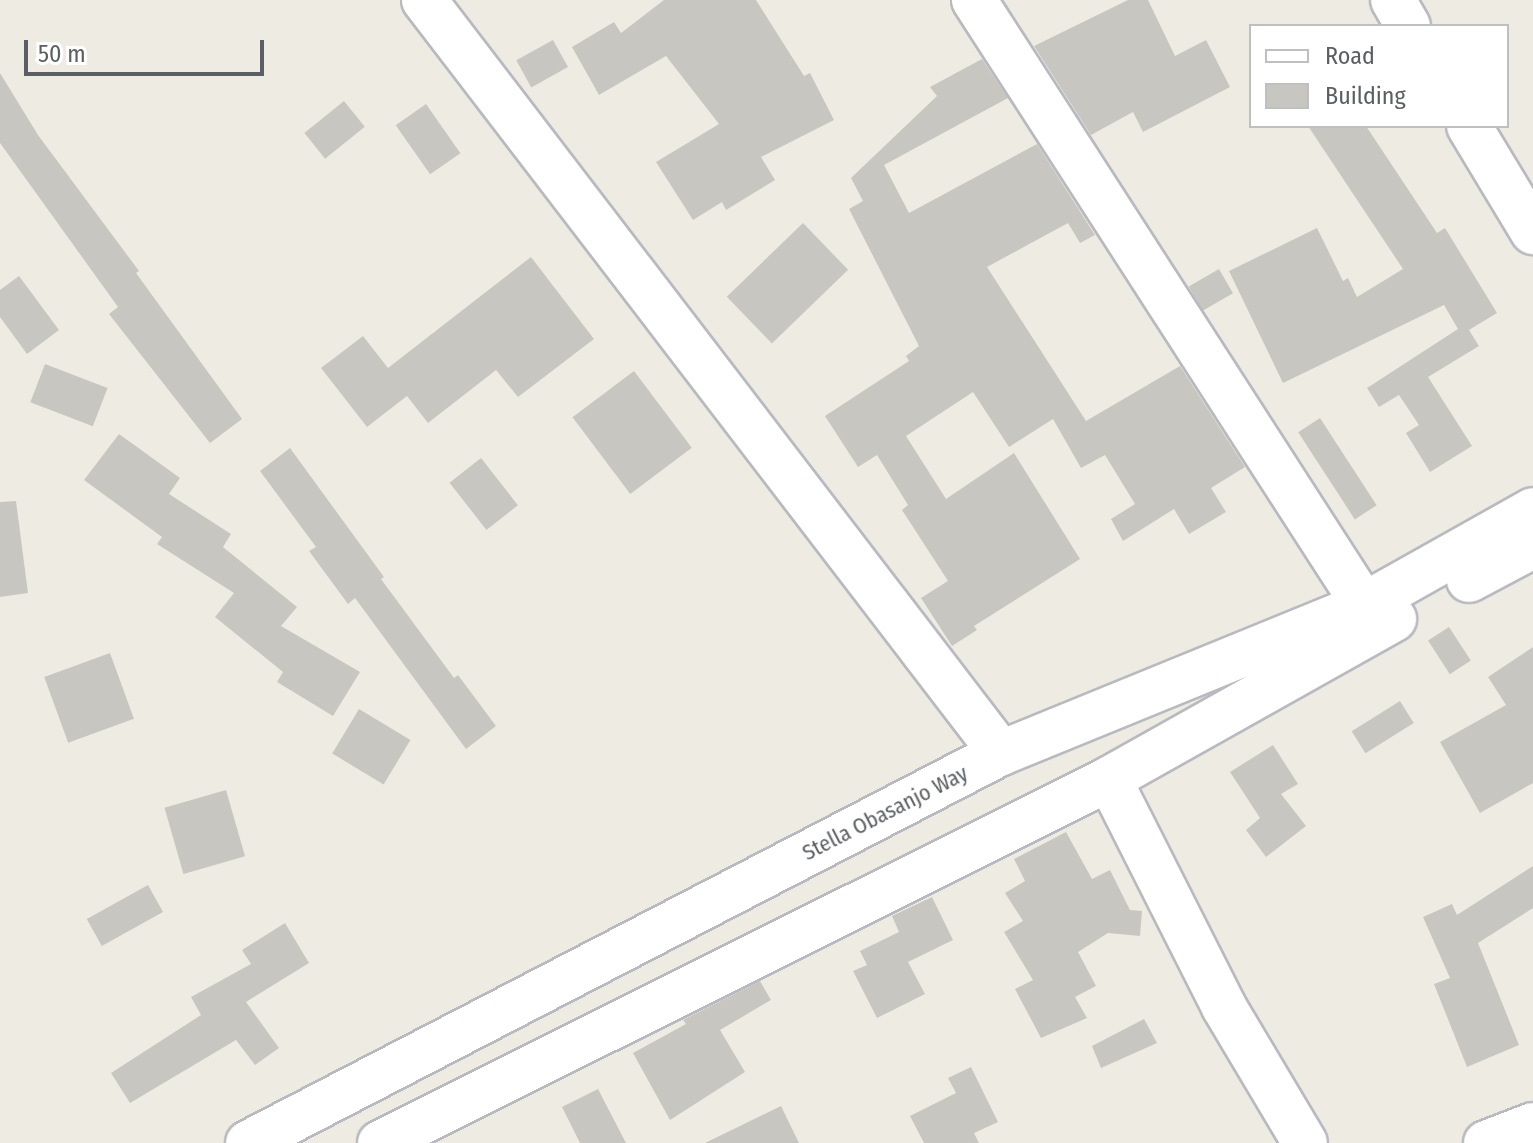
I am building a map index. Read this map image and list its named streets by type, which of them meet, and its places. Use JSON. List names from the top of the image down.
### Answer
{
  "streets": {
    "street": ["Stella Obasanjo Way"]
  },
  "legend": ["Road", "Building"],
  "scale_bar": "50 m"
}
